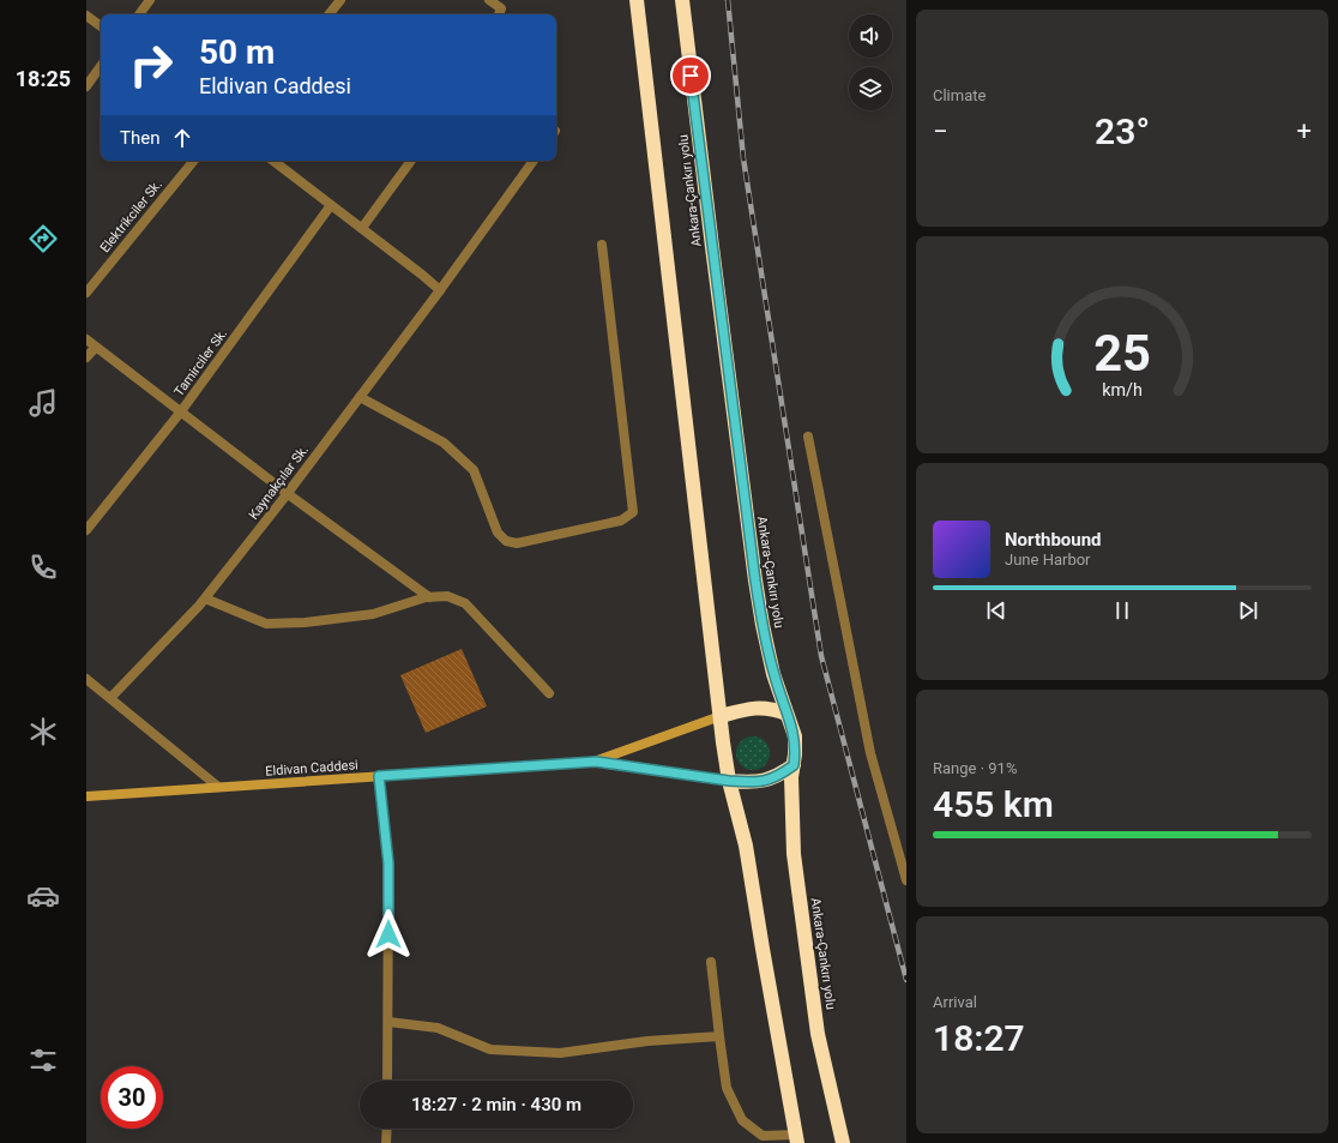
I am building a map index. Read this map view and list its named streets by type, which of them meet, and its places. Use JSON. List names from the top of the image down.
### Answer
{
  "streets": {
    "highway": ["Ankara-Çankırı yolu"],
    "main road": ["Eldivan Caddesi"],
    "street": ["Elektrikciler Sk.", "Tamirciler Sk.", "Kaynakçılar Sk."]
  },
  "page": {
    "tabs": "18:25",
    "tile": [
      "Climate",
      ["Range · 91%", "455 km"],
      ["Arrival", "18:27"]
    ],
    "turn": ["50 m", "Eldivan Caddesi"],
    "heat": ["−", "23°", "+"],
    "then": "Then",
    "song": ["Northbound", "June Harbor"],
    "limit": "30",
    "trip": "18:27 · 2 min · 430 m",
    "gauge": ["25", "km/h"]
  }
}
